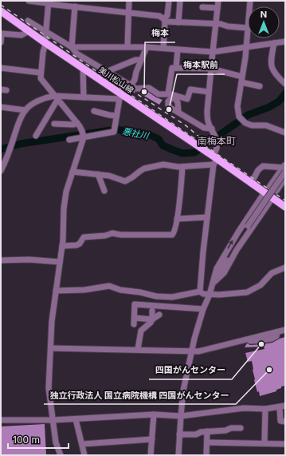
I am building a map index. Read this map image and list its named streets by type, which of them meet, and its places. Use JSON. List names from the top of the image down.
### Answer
{
  "streets": {
    "main road": ["美川松山線"]
  },
  "districts": ["南梅本町"],
  "water": ["悪社川"],
  "places": [
    "梅本",
    "梅本駅前",
    "四国がんセンター",
    "独立行政法人 国立病院機構 四国がんセンター"
  ],
  "scale_bar": "100 m",
  "north": "top"
}
